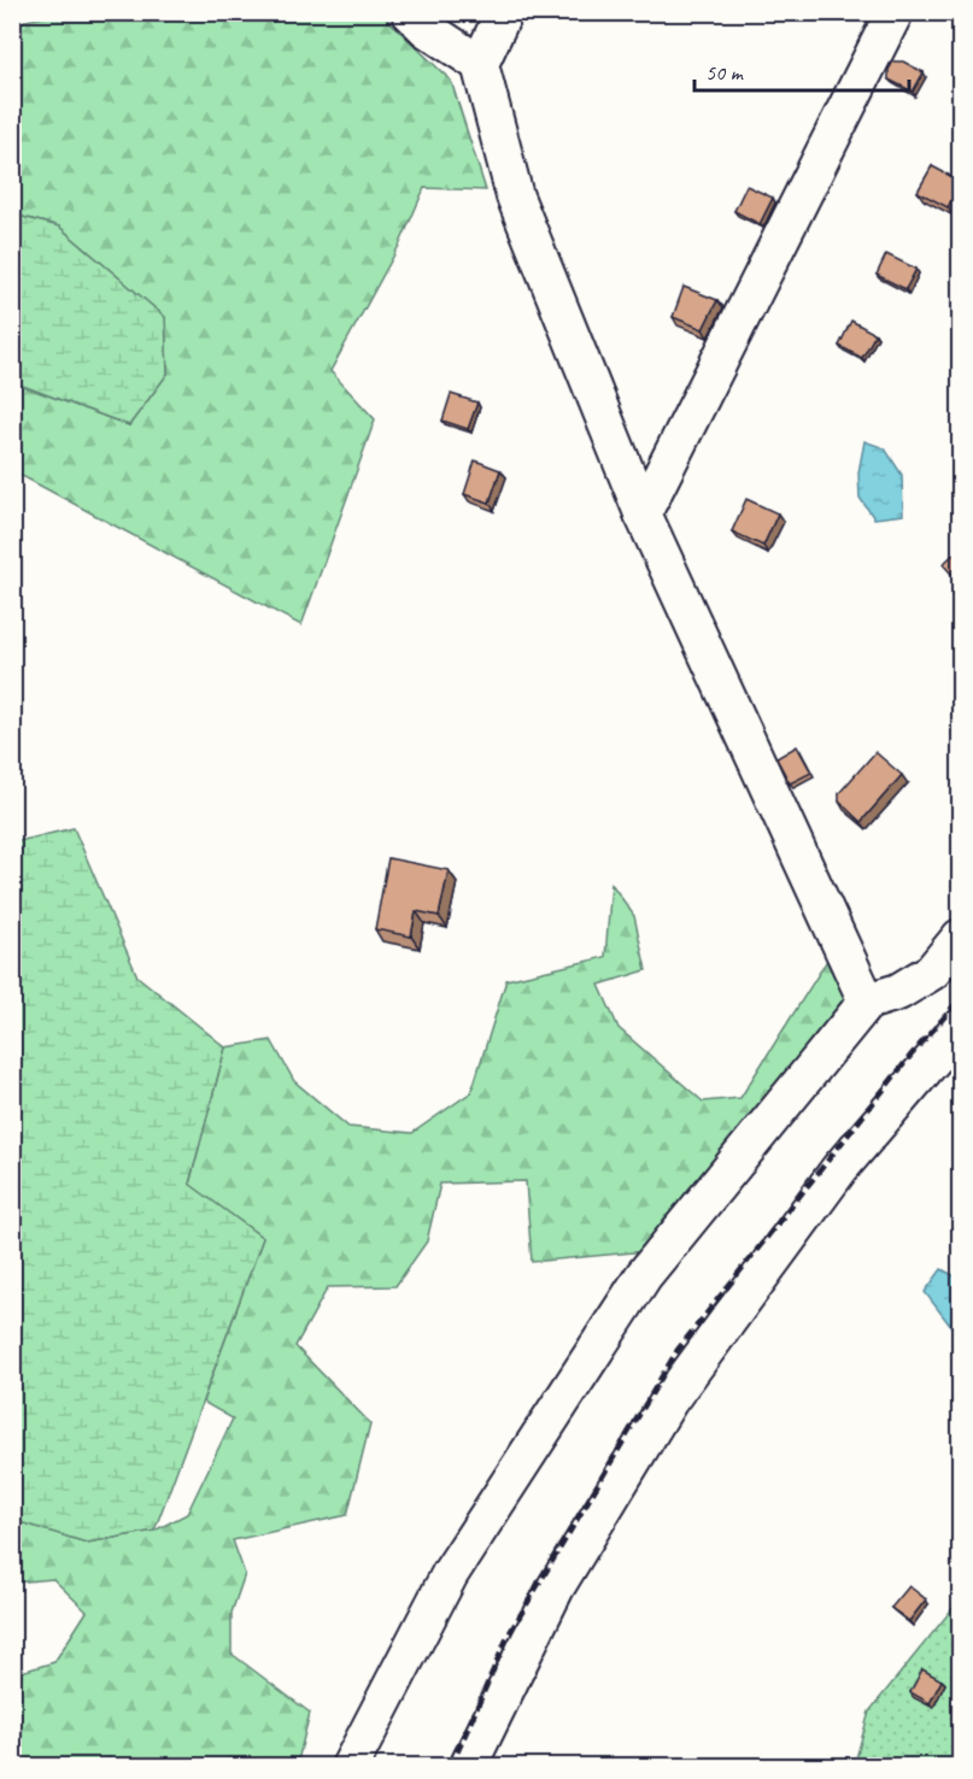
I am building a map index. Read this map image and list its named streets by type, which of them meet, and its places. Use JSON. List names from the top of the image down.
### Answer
{
  "scale_bar": "50 m"
}
